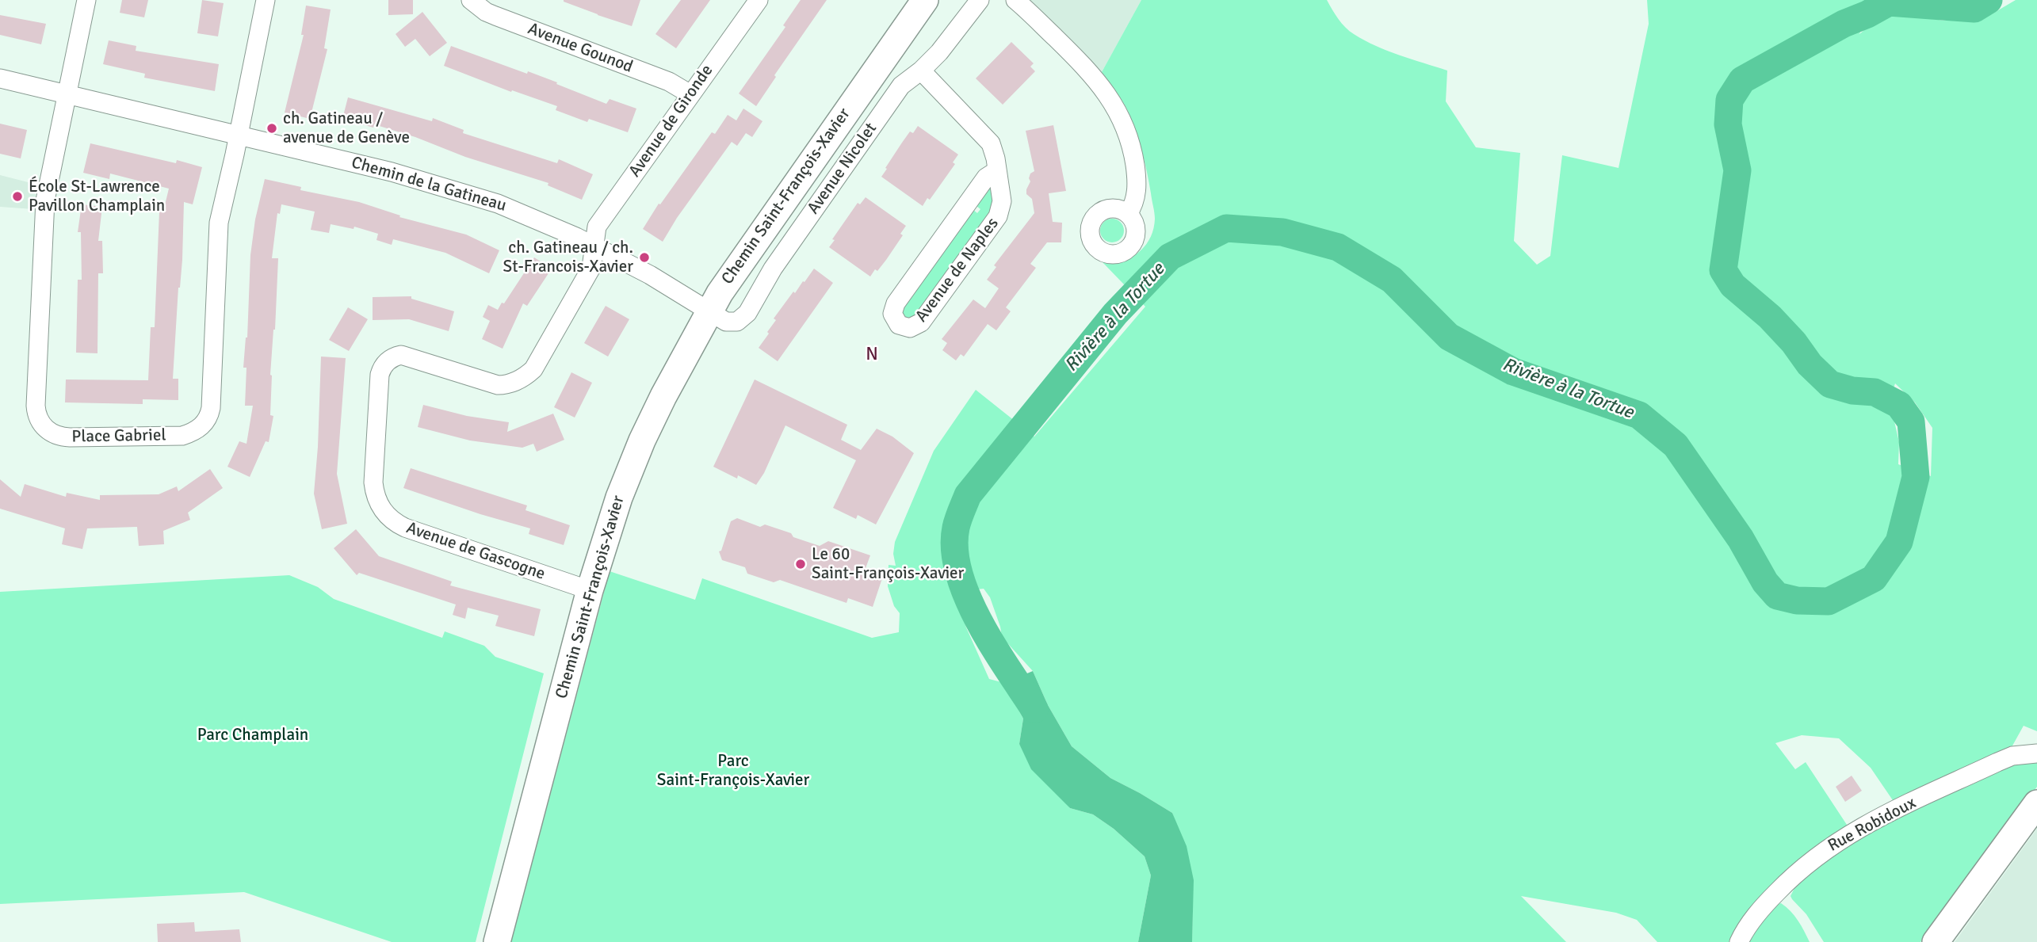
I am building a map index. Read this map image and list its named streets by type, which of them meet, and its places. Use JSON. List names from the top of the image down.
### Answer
{
  "streets": {
    "street": [
      "Avenue Gounod",
      "Avenue de Gironde",
      "Avenue Nicolet",
      "Chemin de la Gatineau",
      "Chemin Saint-François-Xavier",
      "Avenue de Naples",
      "Place Gabriel",
      "Avenue de Gascogne",
      "Rue Robidoux"
    ]
  },
  "crossings": [
    ["Avenue Gounod", "Avenue de Gironde"],
    ["Avenue de Gironde", "Chemin de la Gatineau"],
    ["Avenue de Gironde", "Avenue de Gascogne"],
    ["Avenue Nicolet", "Chemin de la Gatineau"],
    ["Avenue Nicolet", "Chemin Saint-François-Xavier"],
    ["Avenue Nicolet", "Avenue de Naples"],
    ["Chemin de la Gatineau", "Chemin Saint-François-Xavier"],
    ["Chemin de la Gatineau", "Place Gabriel"],
    ["Chemin de la Gatineau", "Avenue de Gascogne"],
    ["Chemin Saint-François-Xavier", "Avenue de Gascogne"]
  ],
  "districts": ["N"],
  "water": ["Rivière à la Tortue"],
  "parks": ["Parc Champlain", "Parc Saint-François-Xavier"],
  "places": [
    "ch. Gatineau / avenue de Genève",
    "École St-Lawrence Pavillon Champlain",
    "ch. Gatineau / ch. St-Francois-Xavier",
    "Le 60 Saint-François-Xavier"
  ]
}
